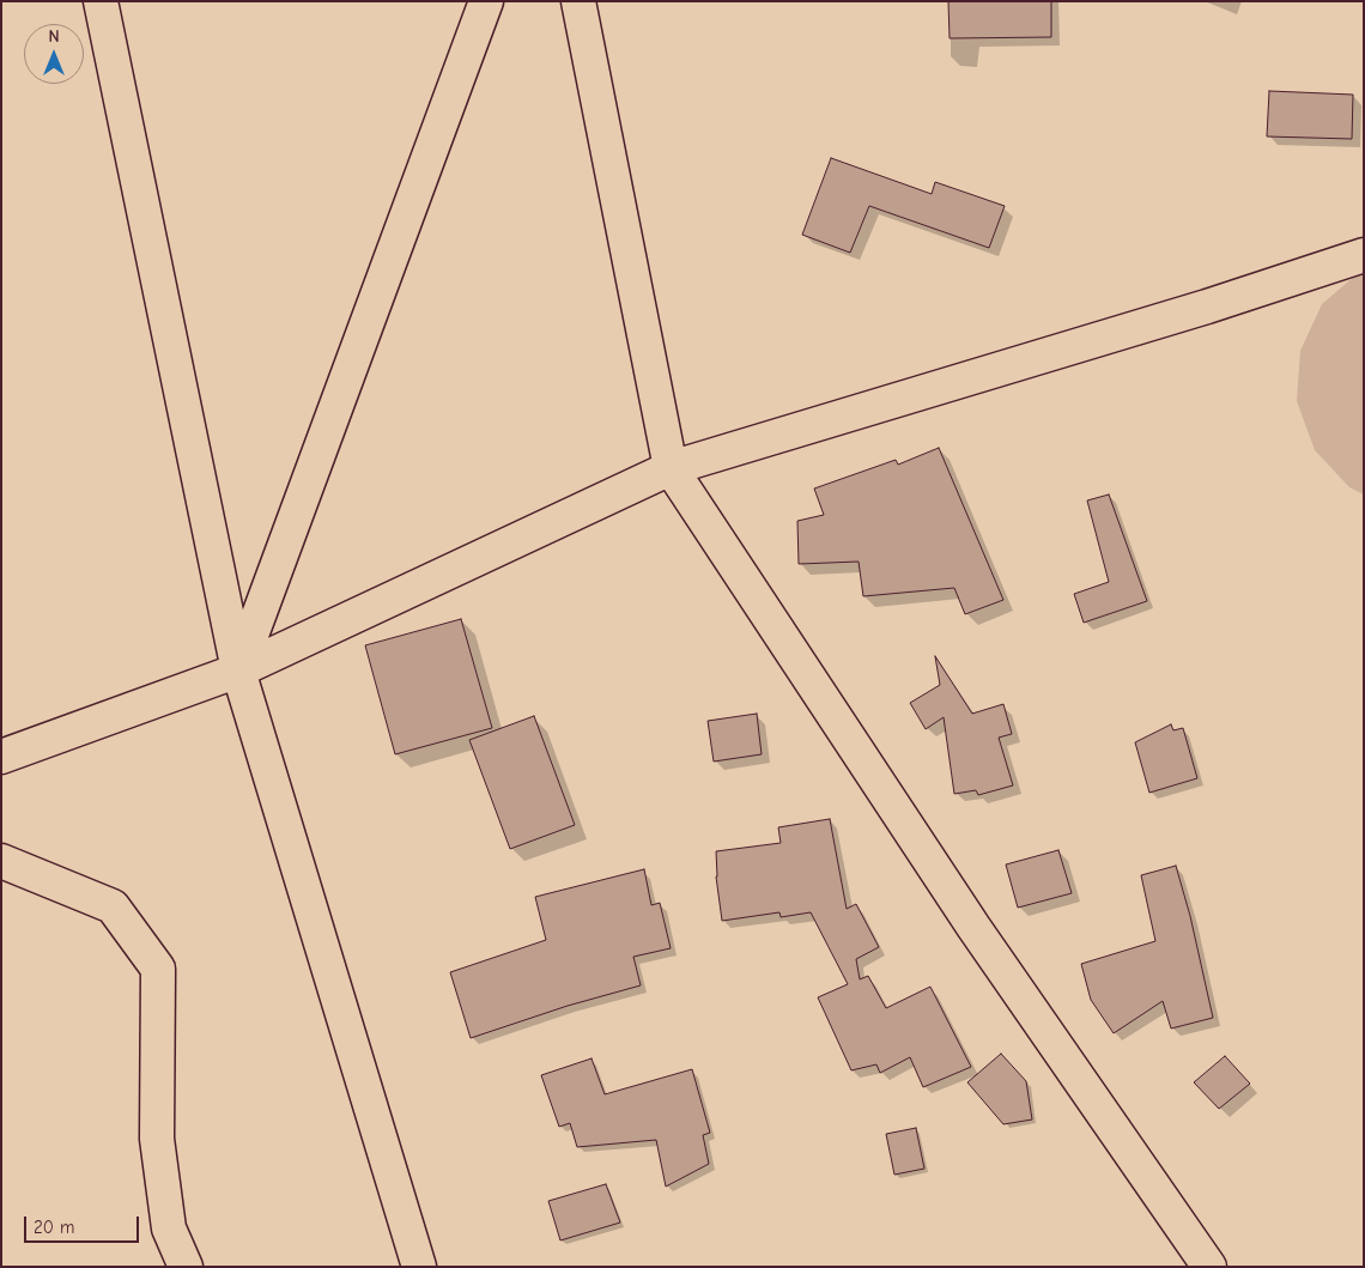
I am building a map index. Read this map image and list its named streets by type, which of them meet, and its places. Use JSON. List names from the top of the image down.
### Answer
{
  "scale_bar": "20 m",
  "north": "top"
}
